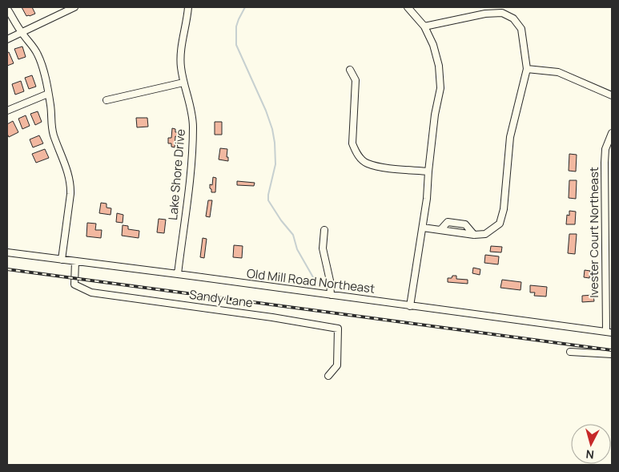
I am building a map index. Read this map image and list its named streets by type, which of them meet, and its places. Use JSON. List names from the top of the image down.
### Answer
{
  "streets": {
    "street": [
      "Lake Shore Drive",
      "Ivester Court Northeast",
      "Old Mill Road Northeast",
      "Sandy Lane"
    ]
  },
  "crossings": [
    ["Lake Shore Drive", "Old Mill Road Northeast"],
    ["Ivester Court Northeast", "Old Mill Road Northeast"],
    ["Old Mill Road Northeast", "Sandy Lane"]
  ],
  "north": "bottom"
}
